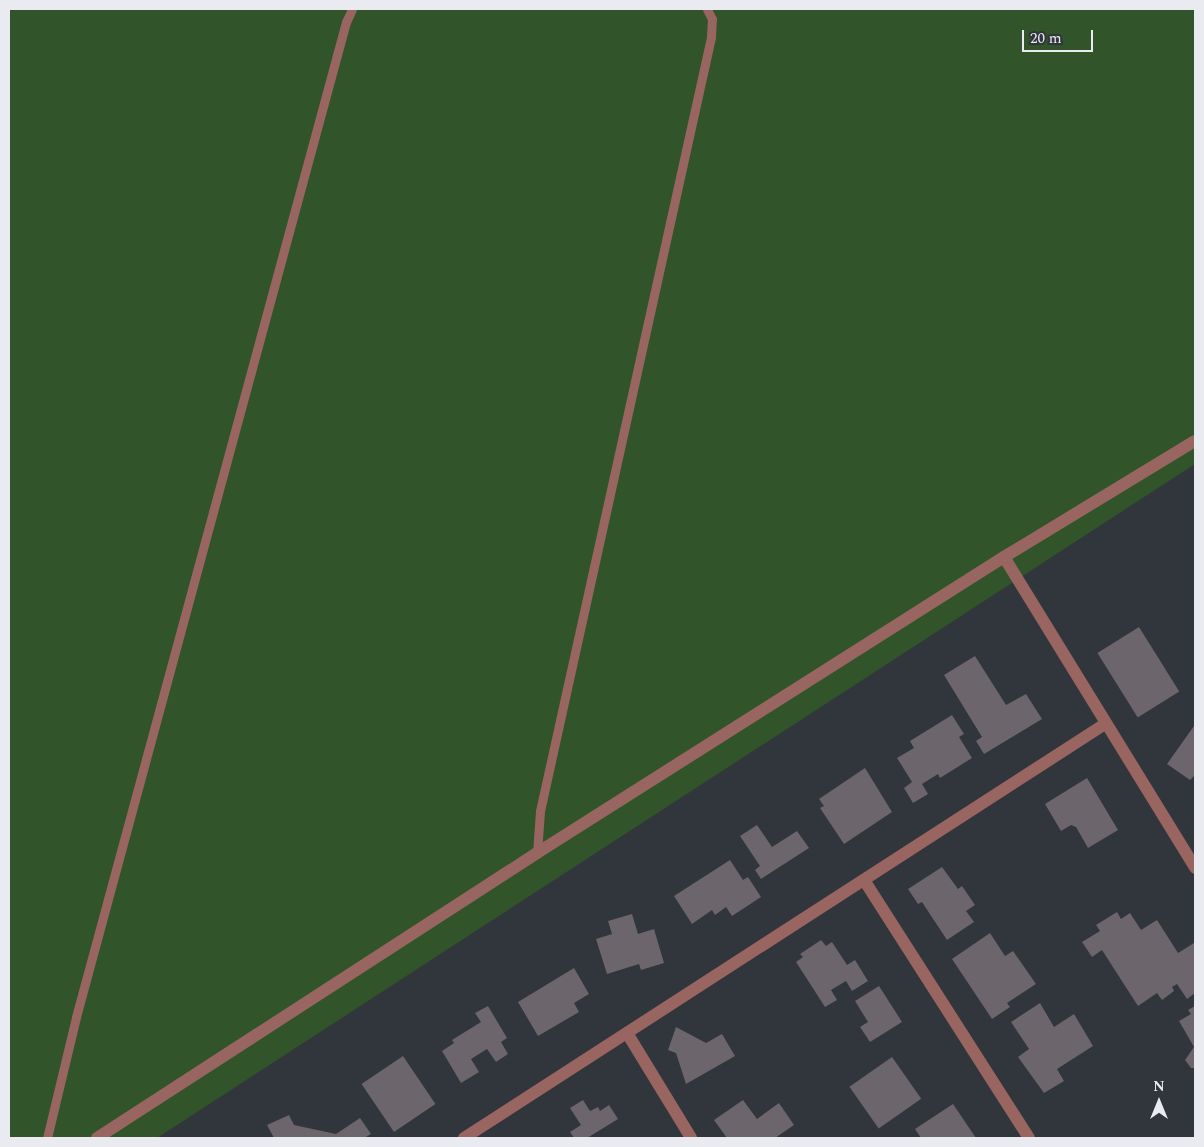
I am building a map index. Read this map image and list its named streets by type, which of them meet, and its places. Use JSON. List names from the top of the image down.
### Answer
{
  "scale_bar": "20 m",
  "north": "top"
}
